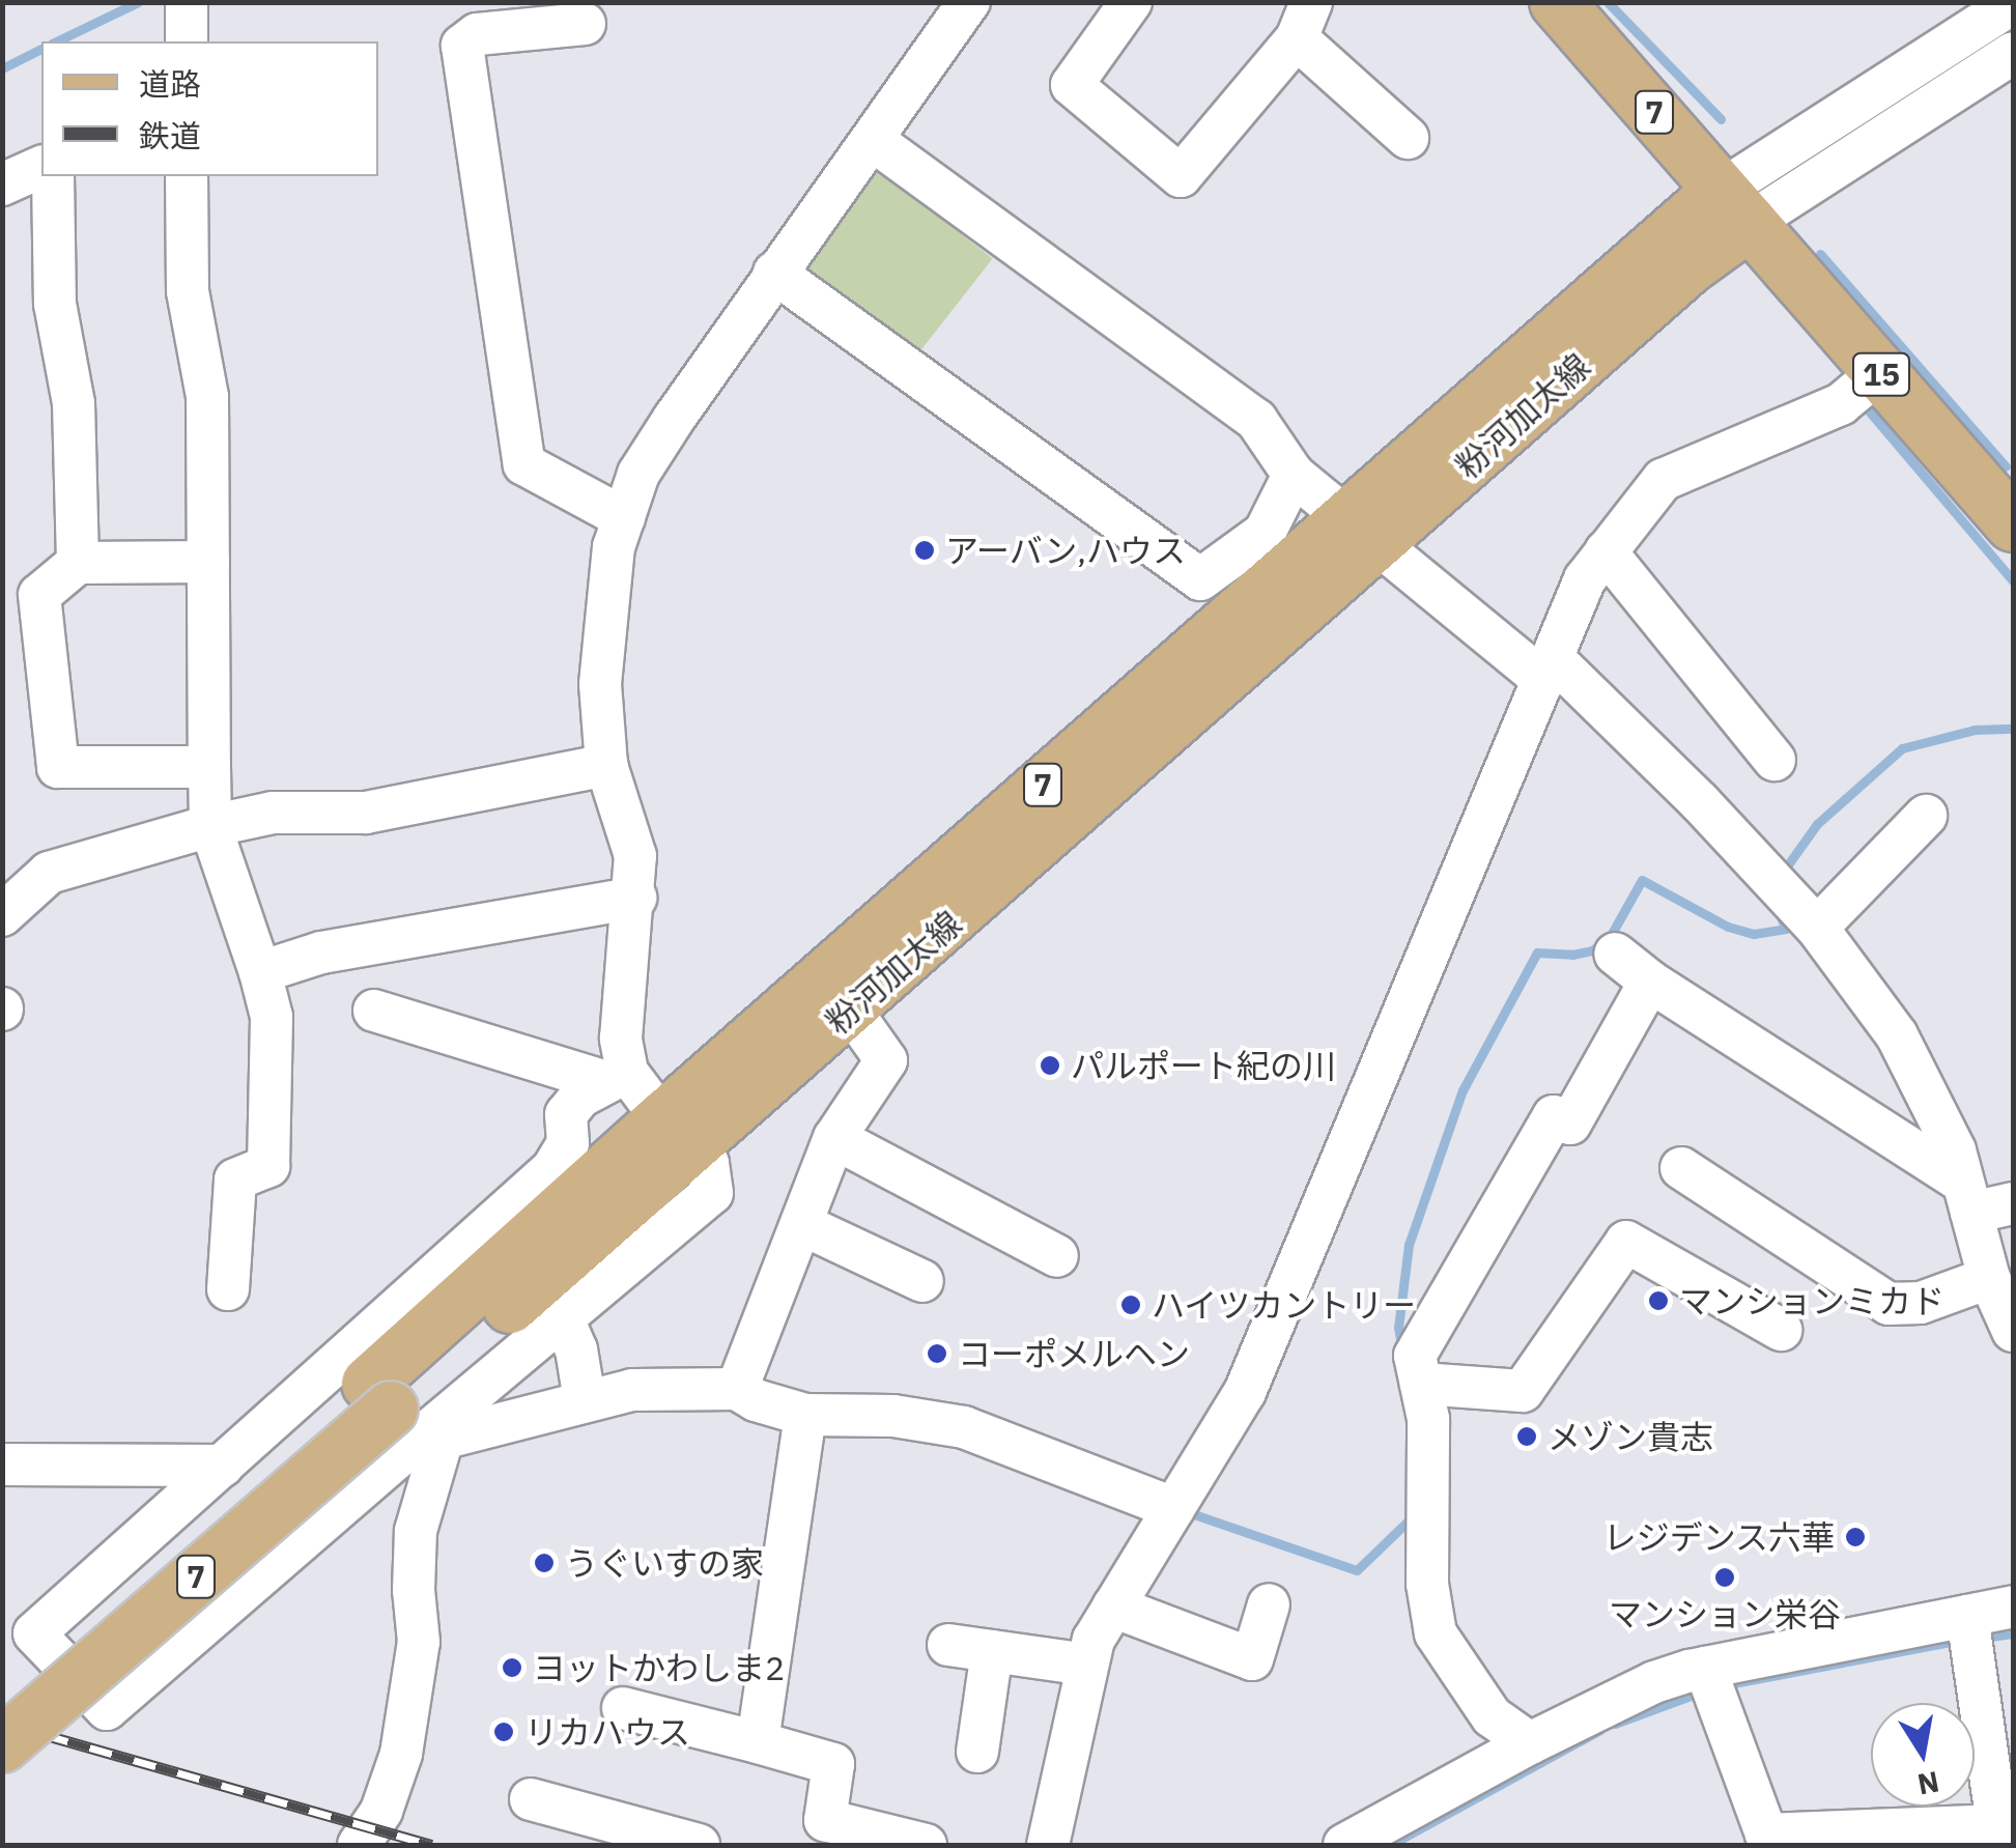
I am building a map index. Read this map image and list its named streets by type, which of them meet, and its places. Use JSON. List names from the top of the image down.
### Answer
{
  "streets": {
    "main road": ["7", "15", "粉河加太線"]
  },
  "crossings": [
    ["7", "15"],
    ["7", "粉河加太線"],
    ["15", "粉河加太線"]
  ],
  "places": [
    "アーバン,ハウス",
    "パルポート紀の川",
    "マンションミカド",
    "ハイツカントリー",
    "コーポメルヘン",
    "メゾン貴志",
    "レジデンス六華",
    "うぐいすの家",
    "マンション栄谷",
    "ヨットかわしま2",
    "リカハウス"
  ],
  "legend": ["道路", "鉄道"],
  "north": "bottom"
}
